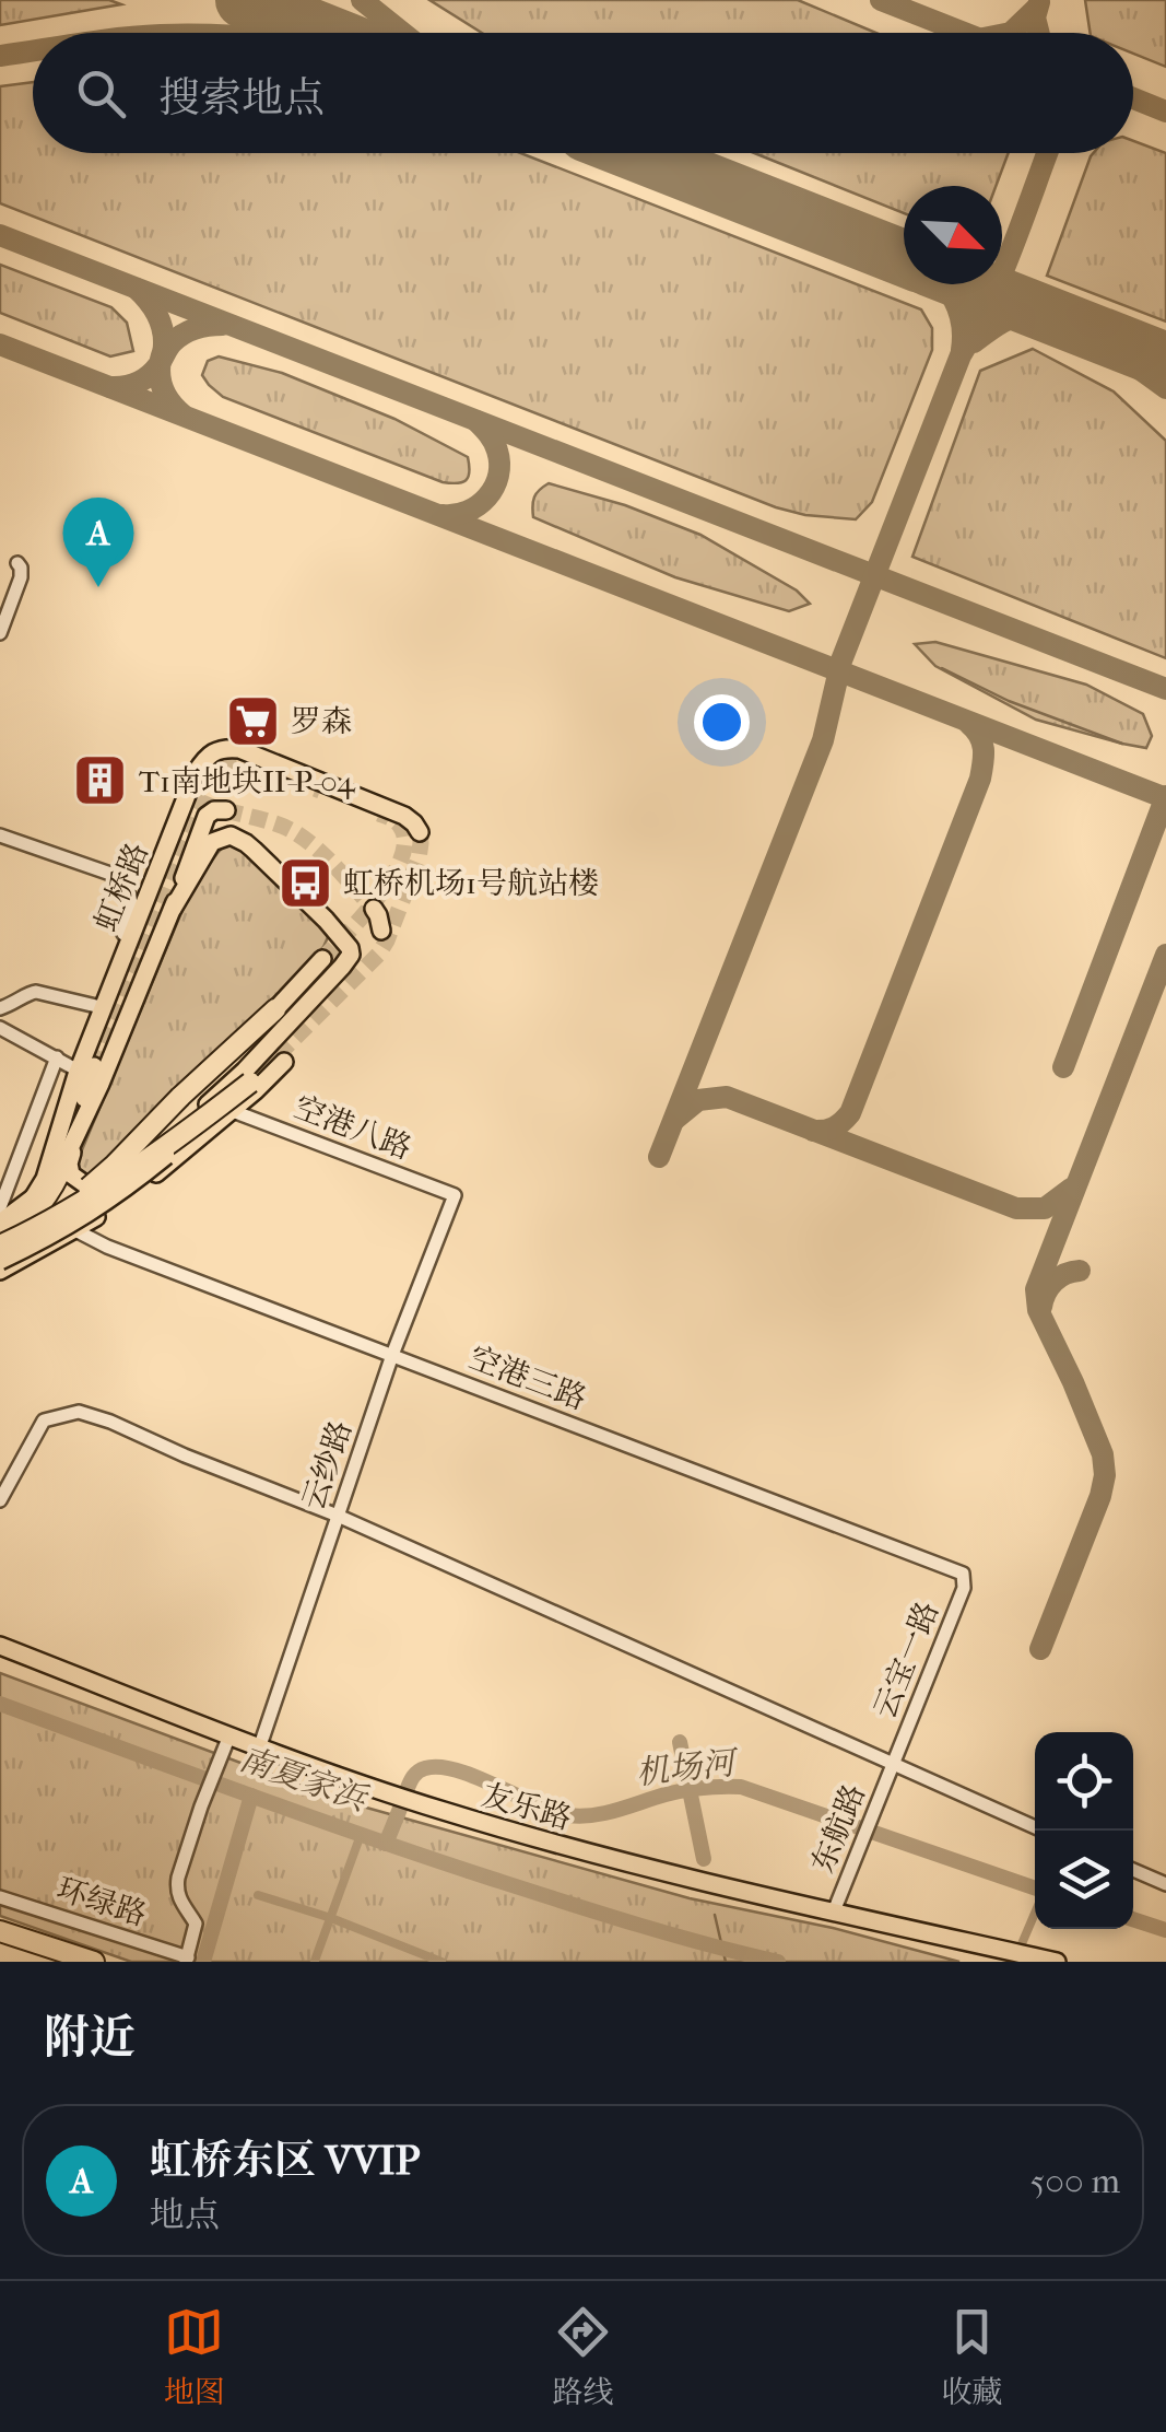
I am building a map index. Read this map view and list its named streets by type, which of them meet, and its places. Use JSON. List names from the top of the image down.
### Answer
{
  "streets": {
    "main road": ["虹桥路", "友乐路"],
    "street": [
      "空港八路",
      "空港三路",
      "云纱路",
      "云宝一路",
      "东航路",
      "环绿路"
    ]
  },
  "crossings": [
    ["空港八路", "云纱路"],
    ["空港三路", "云纱路"],
    ["空港三路", "云宝一路"],
    ["云纱路", "友乐路"],
    ["云宝一路", "东航路"],
    ["友乐路", "东航路"]
  ],
  "water": ["机场河", "南夏家浜"],
  "places": {
    "supermarket": ["罗森"],
    "building": ["T1南地块II-P-04"],
    "bus stop": ["虹桥机场1号航站楼"]
  },
  "north": "bottom right",
  "page": {
    "search": "搜索地点",
    "pins": "A",
    "heading": "附近",
    "list": [
      {
        "mark": "A",
        "name": "虹桥东区 VVIP",
        "note": "地点",
        "value": "500 m"
      }
    ],
    "nav": ["地图", "路线", "收藏"]
  }
}
